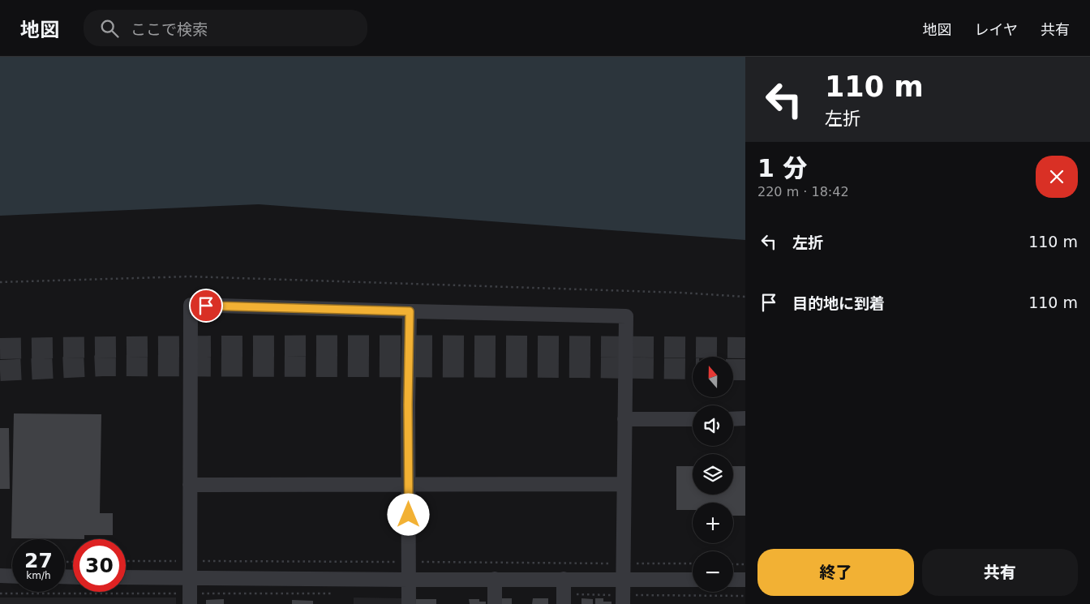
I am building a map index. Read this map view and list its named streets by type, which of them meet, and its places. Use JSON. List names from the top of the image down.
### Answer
{
  "north": "top",
  "page": {
    "header": "地図",
    "search": "ここで検索",
    "nav": ["地図", "レイヤ", "共有"],
    "turn": ["110 m", "左折"],
    "heading": ["1 分", "220 m · 18:42"],
    "list": [
      {
        "name": "左折",
        "value": "110 m"
      },
      {
        "name": "目的地に到着",
        "value": "110 m"
      }
    ],
    "map_buttons": ["+", "−"],
    "speed": "27 km/h",
    "limit": "30",
    "buttons": ["終了", "共有"]
  }
}
